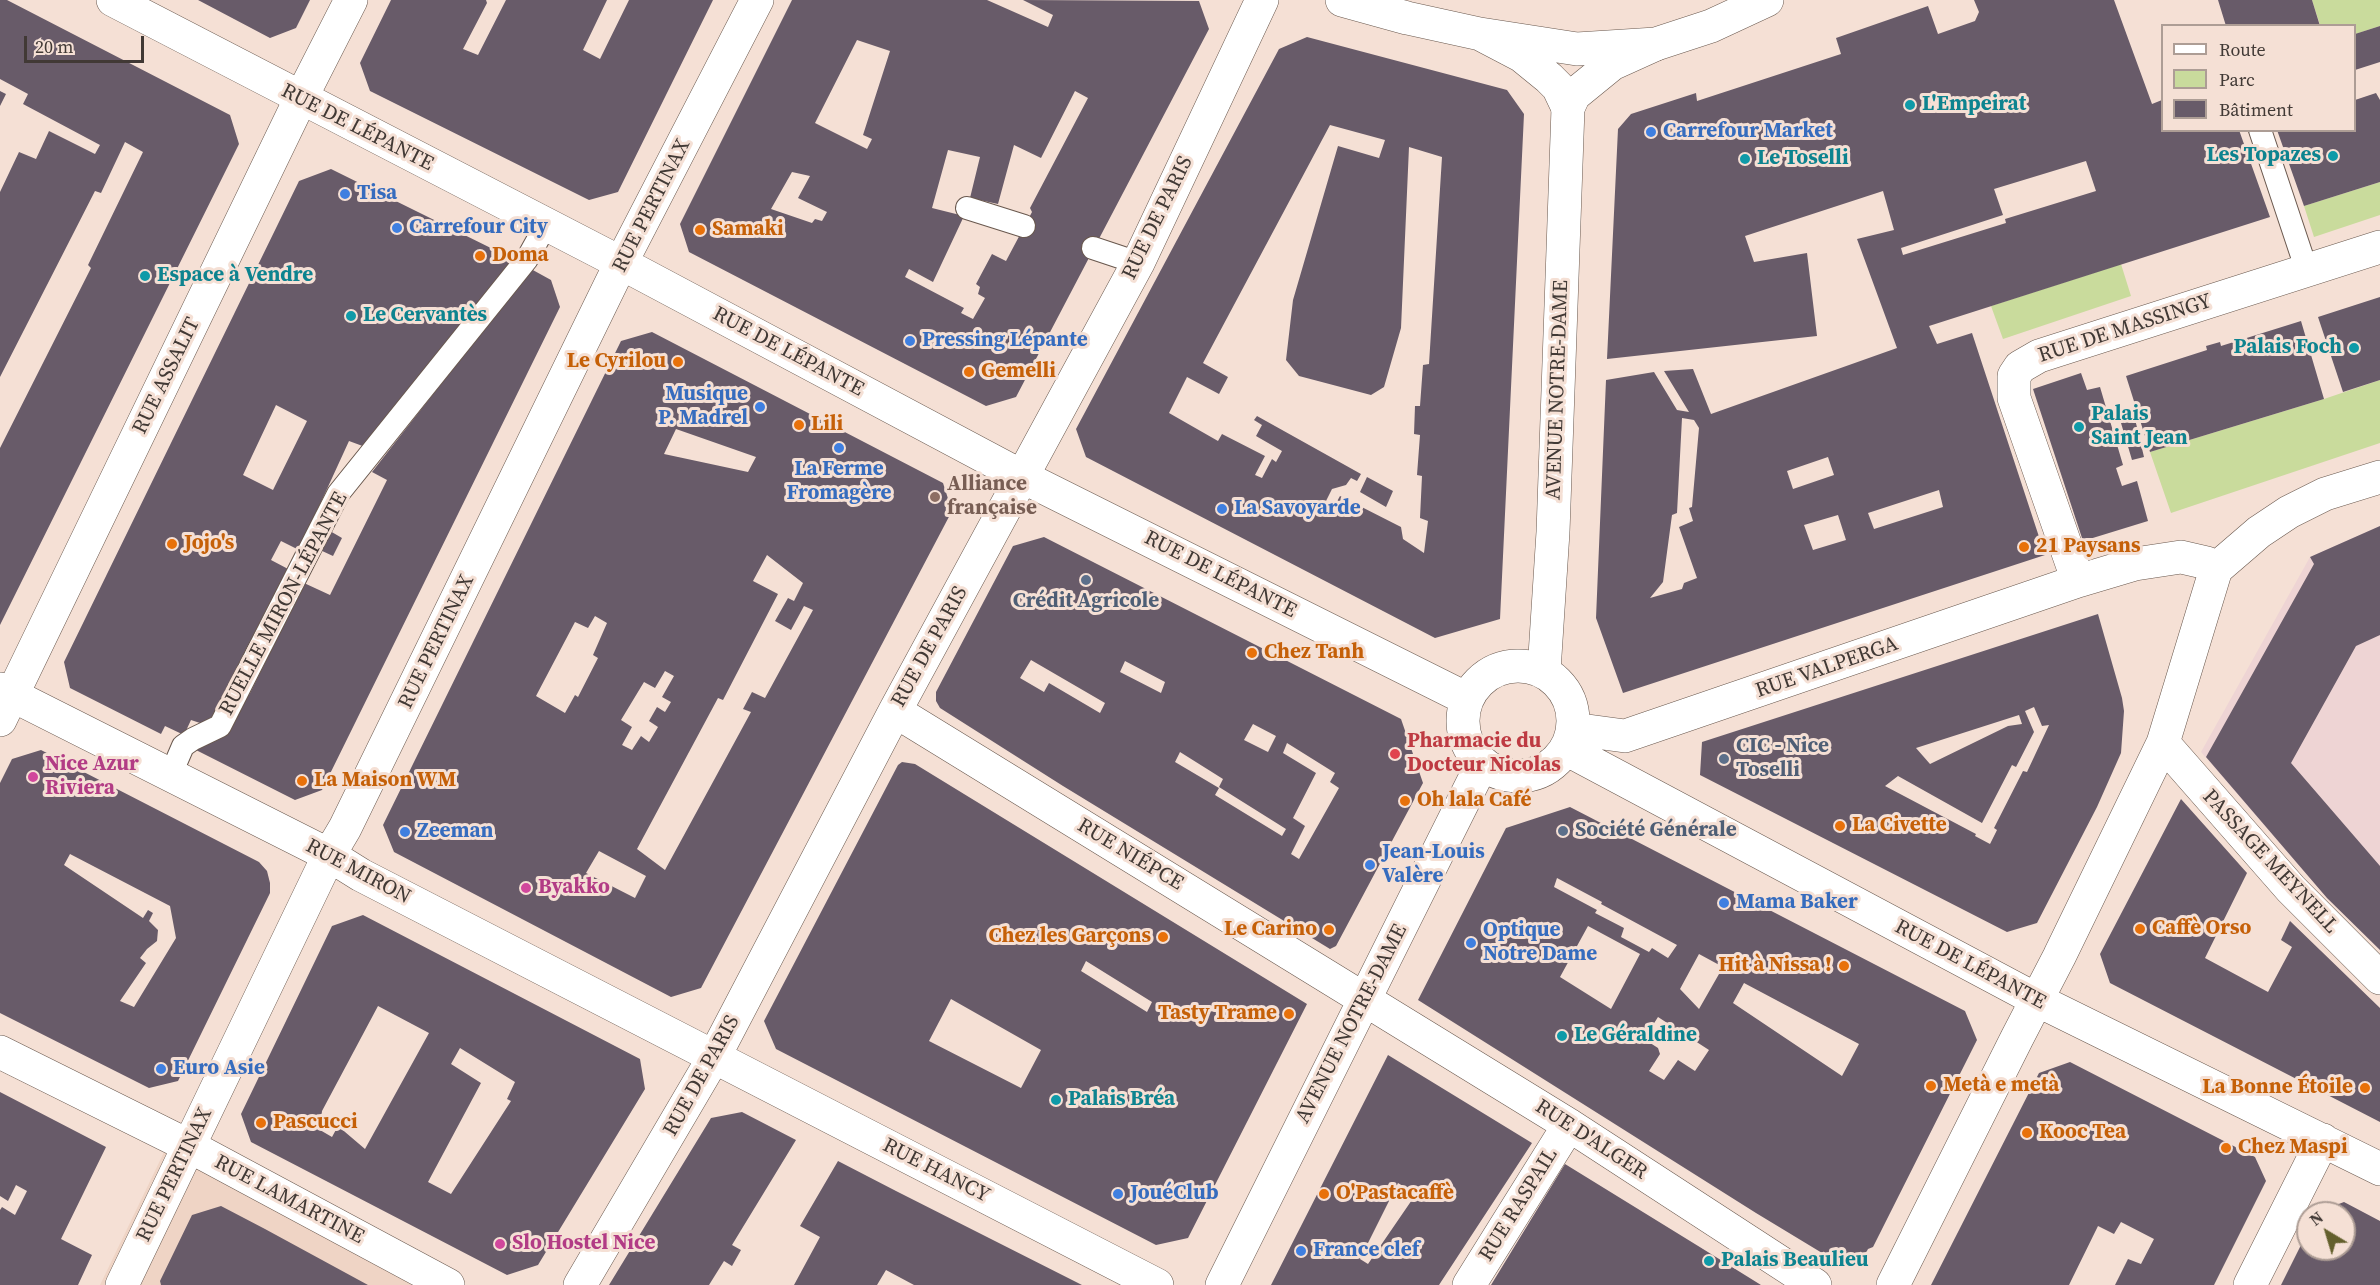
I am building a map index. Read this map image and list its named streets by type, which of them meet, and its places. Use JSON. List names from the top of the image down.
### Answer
{
  "streets": {
    "street": [
      "RUE DE LÉPANTE",
      "RUE PERTINAX",
      "RUE DE PARIS",
      "RUE DE MASSINGY",
      "RUE ASSALIT",
      "AVENUE NOTRE-DAME",
      "RUE VALPERGA",
      "RUE NIÉPCE",
      "PASSAGE MEYNELL",
      "RUE MIRON",
      "RUE D'ALGER",
      "RUE HANCY",
      "RUE LAMARTINE",
      "RUE RASPAIL"
    ],
    "lane": ["RUELLE MIRON-LÉPANTE"]
  },
  "crossings": [
    ["RUE DE LÉPANTE", "RUE PERTINAX"],
    ["RUE DE LÉPANTE", "RUE DE PARIS"],
    ["RUE DE LÉPANTE", "RUE ASSALIT"],
    ["RUE DE LÉPANTE", "AVENUE NOTRE-DAME"],
    ["RUE DE LÉPANTE", "RUELLE MIRON-LÉPANTE"],
    ["RUE DE LÉPANTE", "RUE VALPERGA"],
    ["RUE PERTINAX", "RUE MIRON"],
    ["RUE PERTINAX", "RUE LAMARTINE"],
    ["RUE DE PARIS", "RUE NIÉPCE"],
    ["RUE DE PARIS", "RUE MIRON"],
    ["RUE DE PARIS", "RUE HANCY"],
    ["RUE DE MASSINGY", "RUE VALPERGA"],
    ["RUE ASSALIT", "RUE MIRON"],
    ["AVENUE NOTRE-DAME", "RUE VALPERGA"],
    ["AVENUE NOTRE-DAME", "RUE NIÉPCE"],
    ["AVENUE NOTRE-DAME", "RUE D'ALGER"],
    ["RUELLE MIRON-LÉPANTE", "RUE MIRON"],
    ["RUE NIÉPCE", "RUE D'ALGER"],
    ["RUE MIRON", "RUE HANCY"],
    ["RUE D'ALGER", "RUE RASPAIL"]
  ],
  "places": [
    "L'Empeirat",
    "Carrefour Market",
    "Les Topazes",
    "Le Toselli",
    "Tisa",
    "Carrefour City",
    "Samaki",
    "Doma",
    "Espace à Vendre",
    "Le Cervantès",
    "Pressing Lépante",
    "Palais Foch",
    "Le Cyrilou",
    "Gemelli",
    "Musique P. Madrel",
    "Lili",
    "Palais Saint Jean",
    "La Ferme Fromagère",
    "Alliance française",
    "La Savoyarde",
    "Jojo's",
    "21 Paysans",
    "Crédit Agricole",
    "Chez Tanh",
    "Pharmacie du Docteur Nicolas",
    "CIC - Nice Toselli",
    "Nice Azur Riviera",
    "La Maison WM",
    "Oh lala Café",
    "La Civette",
    "Société Générale",
    "Zeeman",
    "Jean-Louis Valère",
    "Byakko",
    "Mama Baker",
    "Caffè Orso",
    "Le Carino",
    "Chez les Garçons",
    "Optique Notre Dame",
    "Hit à Nissa !",
    "Tasty Trame",
    "Le Géraldine",
    "Euro Asie",
    "Metà e metà",
    "La Bonne Étoile",
    "Palais Bréa",
    "Pascucci",
    "Kooc Tea",
    "Chez Maspi",
    "JouéClub",
    "O'Pastacaffè",
    "Slo Hostel Nice",
    "France clef",
    "Palais Beaulieu"
  ],
  "legend": ["Route", "Parc", "Bâtiment"],
  "scale_bar": "20 m",
  "north": "top left"
}
